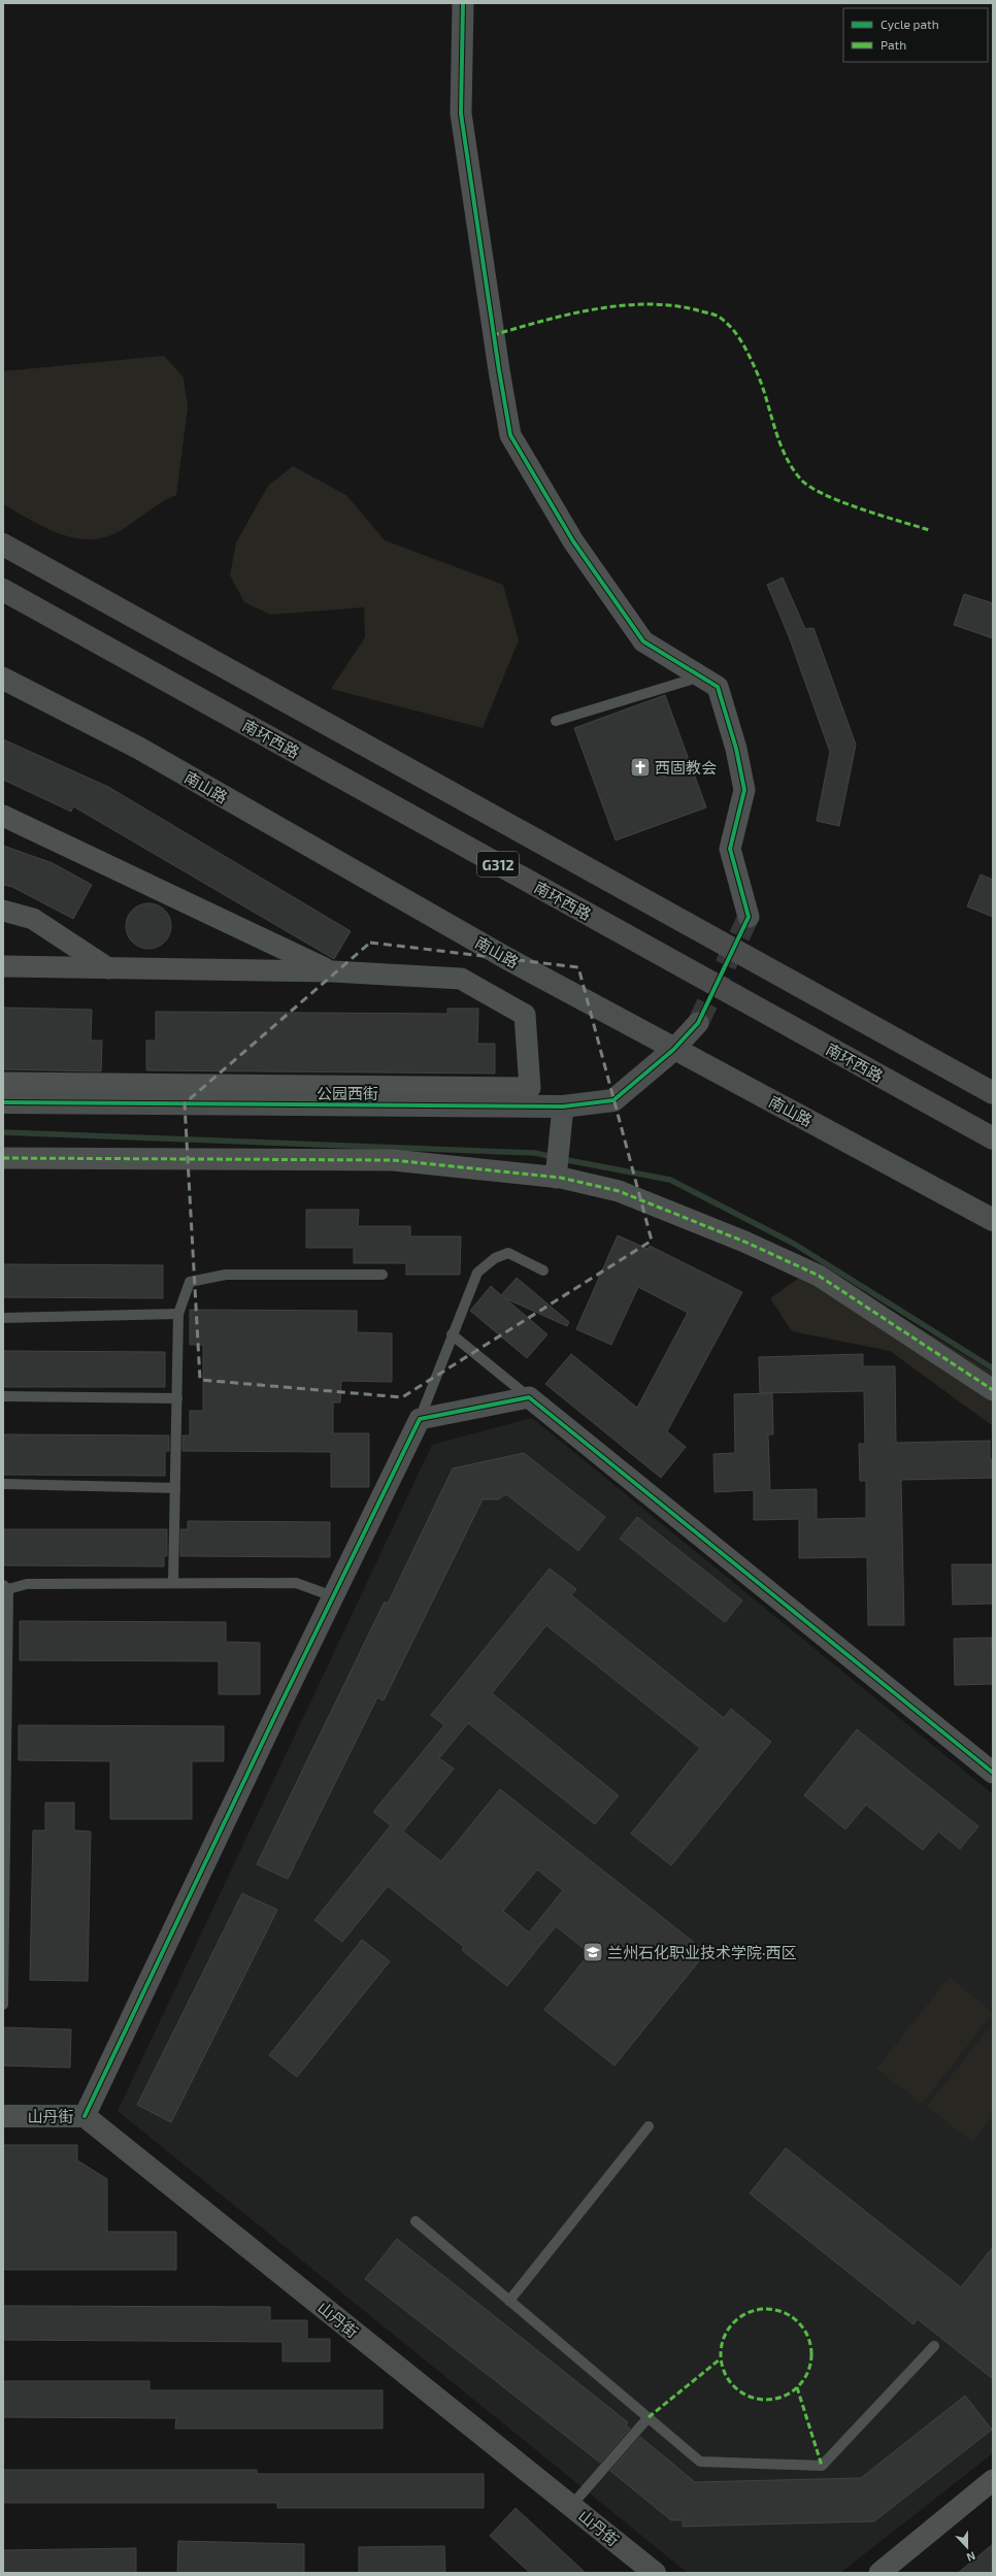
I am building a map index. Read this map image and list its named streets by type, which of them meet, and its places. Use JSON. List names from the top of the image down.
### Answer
{
  "streets": {
    "highway": ["南环西路", "G312"],
    "street": ["南山路", "公园西街", "山丹街"]
  },
  "crossings": [
    ["南山路", "公园西街"]
  ],
  "places": {
    "church": ["西固教会"],
    "school or university": ["兰州石化职业技术学院·西区"]
  },
  "legend": ["Cycle path", "Path"],
  "north": "bottom"
}
